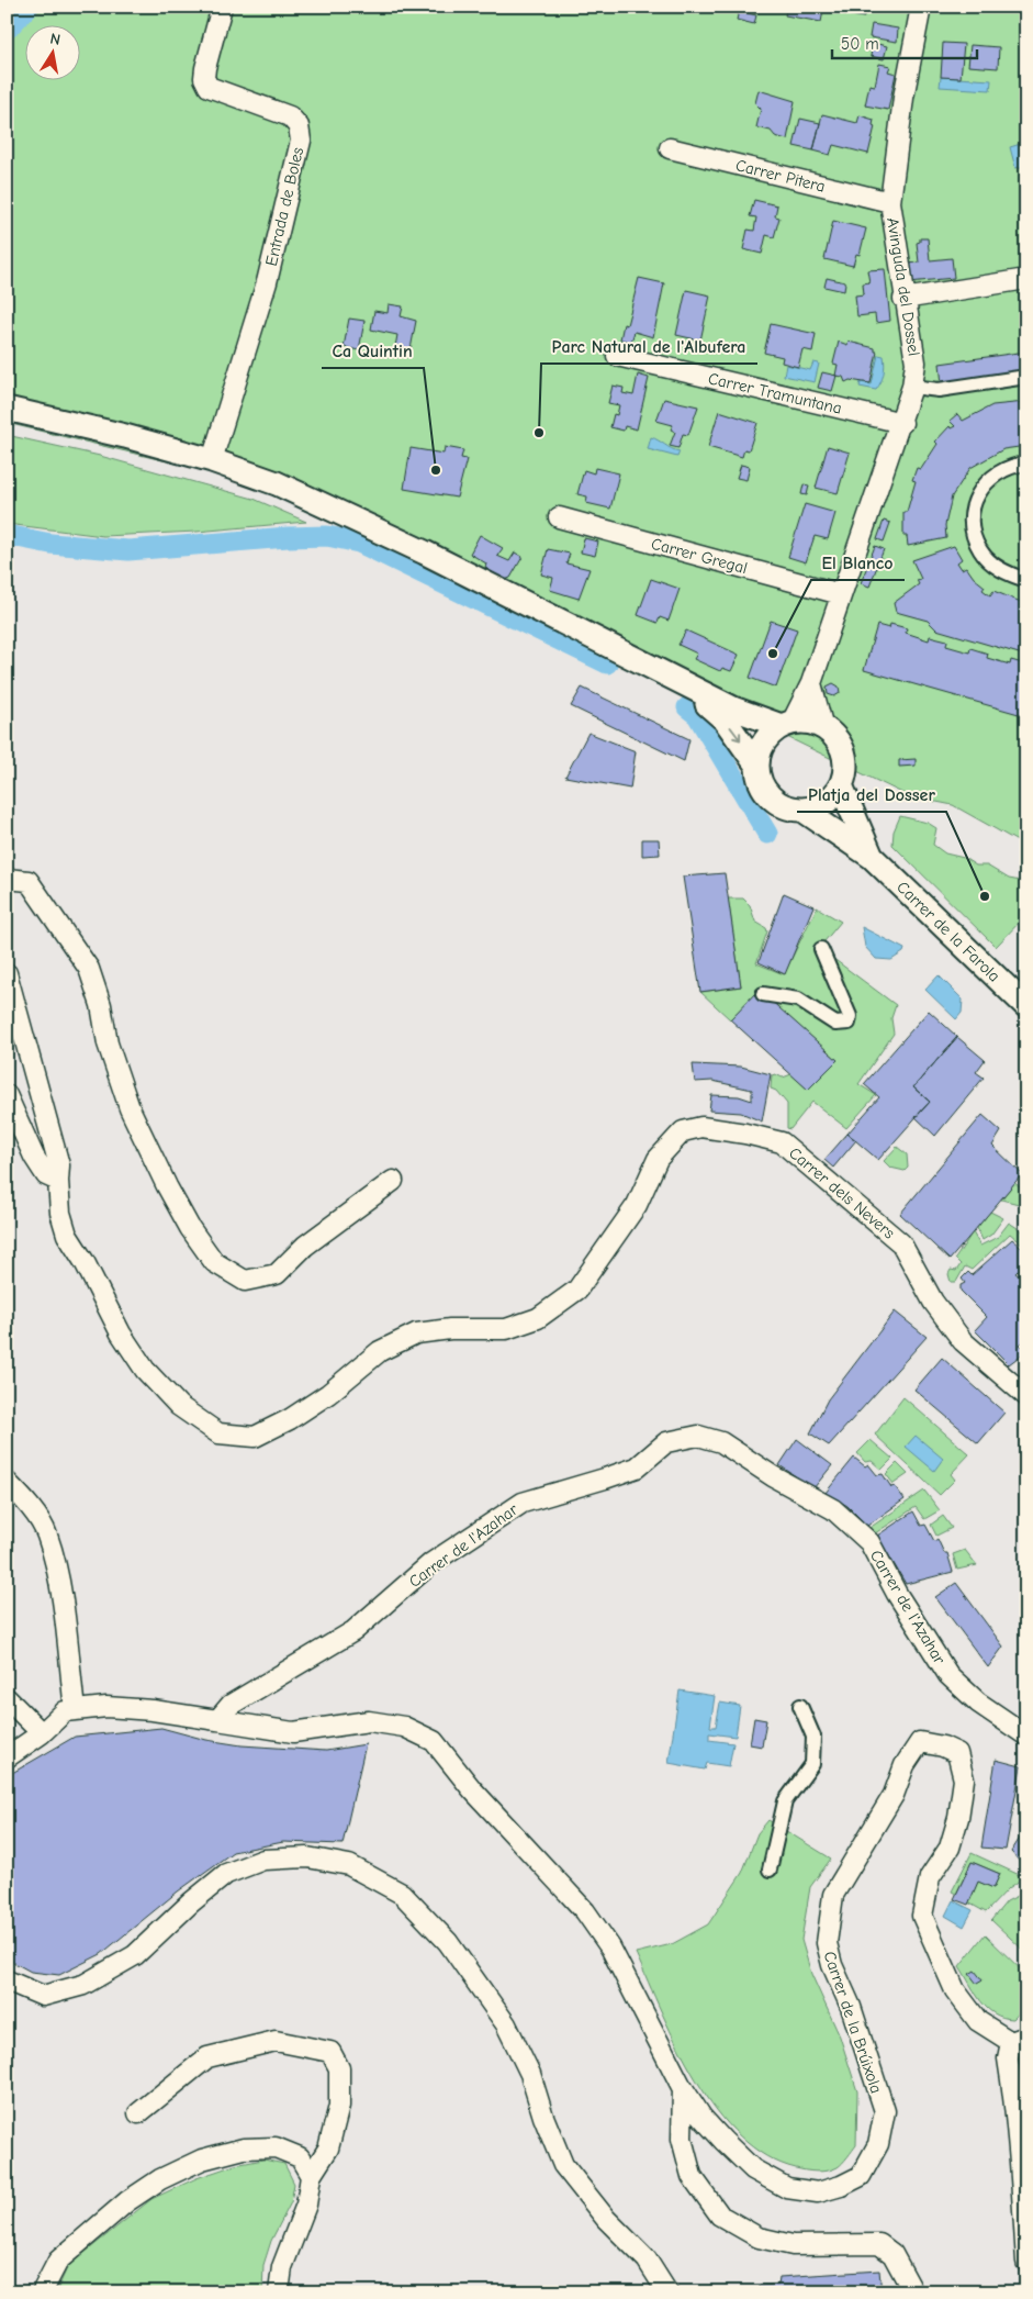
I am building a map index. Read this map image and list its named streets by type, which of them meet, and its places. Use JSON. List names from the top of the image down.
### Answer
{
  "streets": {
    "street": [
      "Carrer Pitera",
      "Entrada de Boles",
      "Avinguda del Dossel",
      "Carrer Tramuntana",
      "Carrer Gregal",
      "Carrer de la Farola",
      "Carrer dels Nevers",
      "Carrer de l'Azahar",
      "Carrer de la Brúixola"
    ]
  },
  "crossings": [
    ["Carrer Pitera", "Avinguda del Dossel"],
    ["Avinguda del Dossel", "Carrer Tramuntana"],
    ["Avinguda del Dossel", "Carrer Gregal"],
    ["Carrer de l'Azahar", "Carrer de la Brúixola"]
  ],
  "places": [
    "Parc Natural de l'Albufera",
    "Ca Quintin",
    "El Blanco",
    "Platja del Dosser"
  ],
  "scale_bar": "50 m",
  "north": "top"
}
